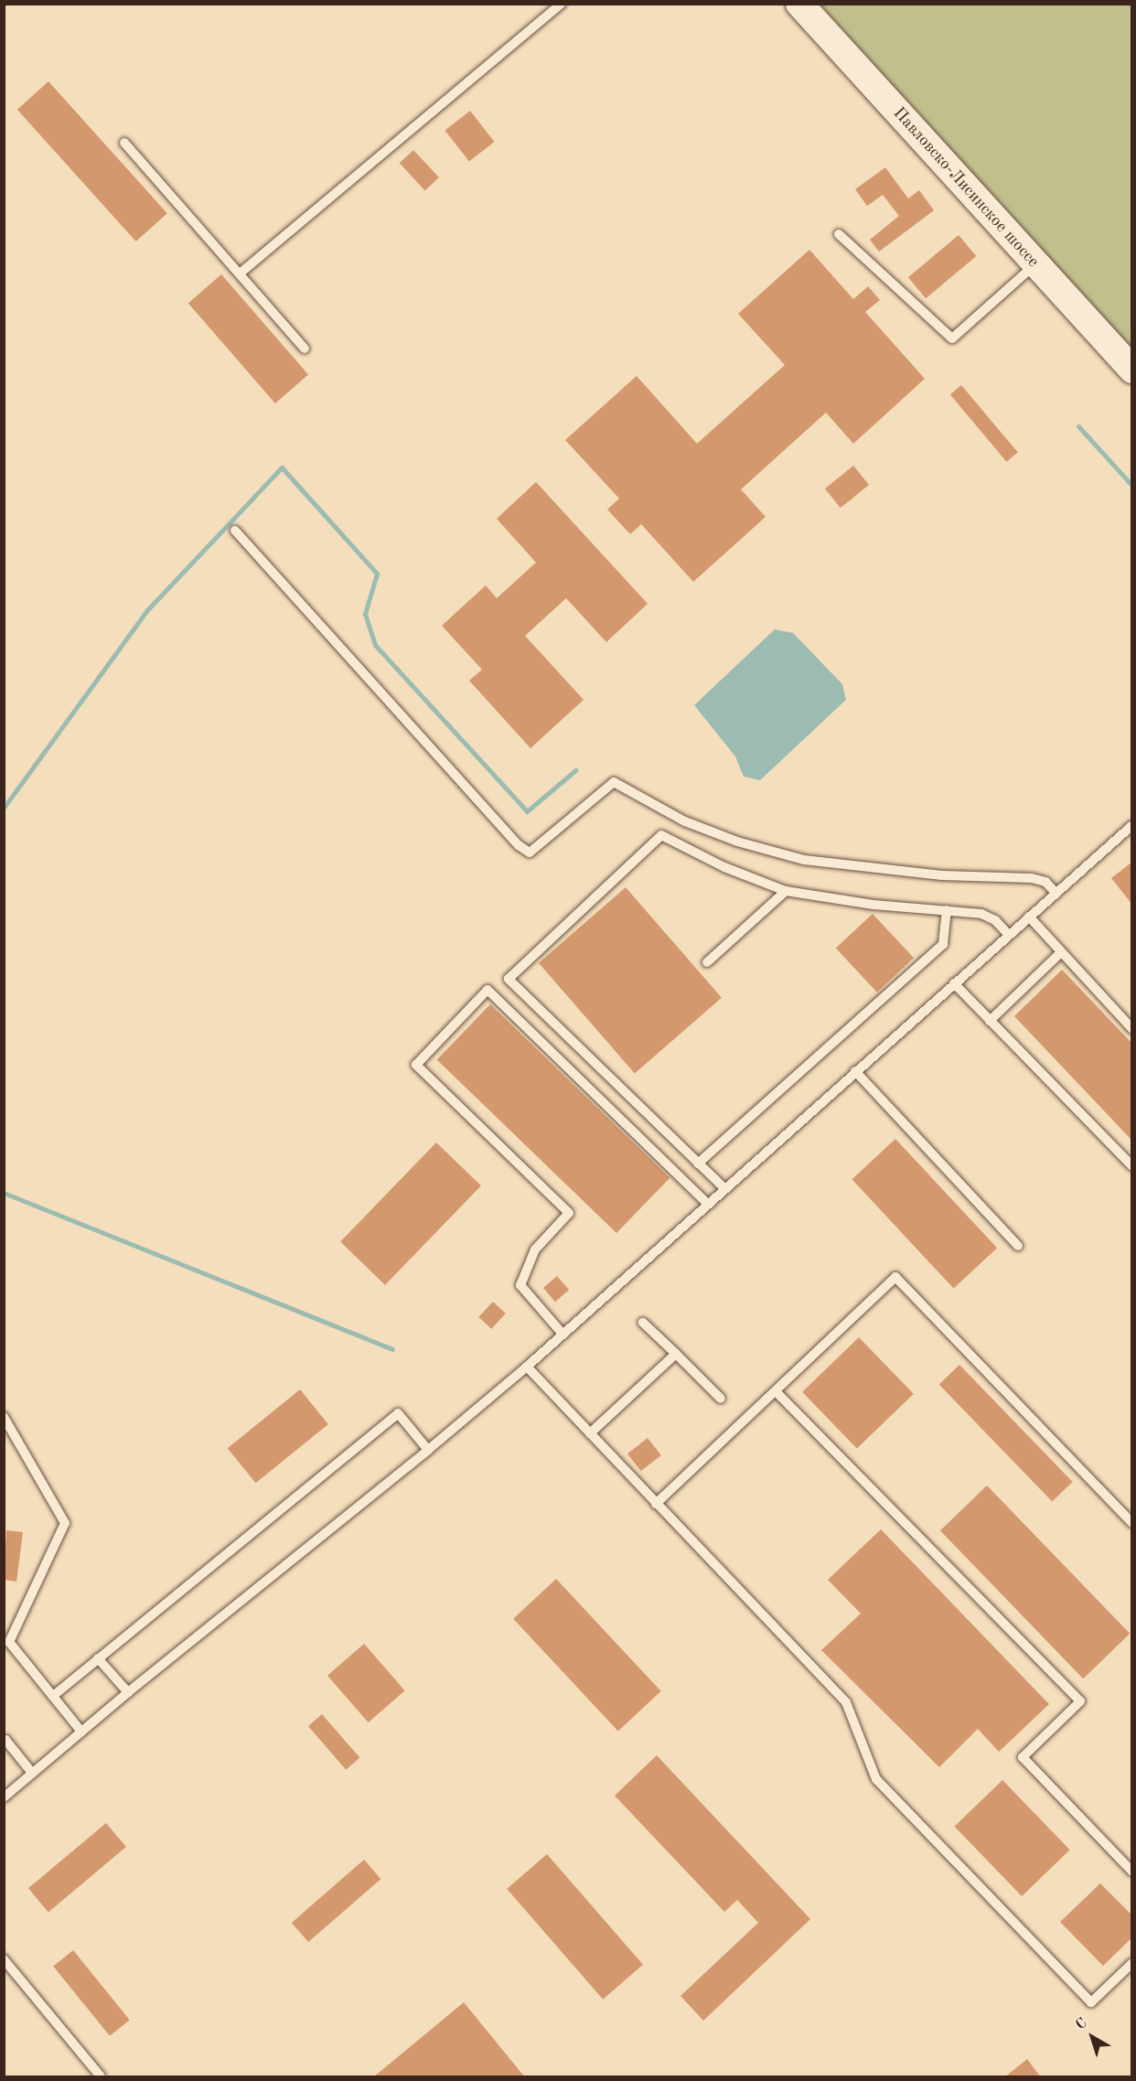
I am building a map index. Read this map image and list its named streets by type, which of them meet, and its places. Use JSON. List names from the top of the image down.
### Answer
{
  "streets": {
    "main road": ["Павловско-Лисинское шоссе"]
  },
  "north": "top left"
}
